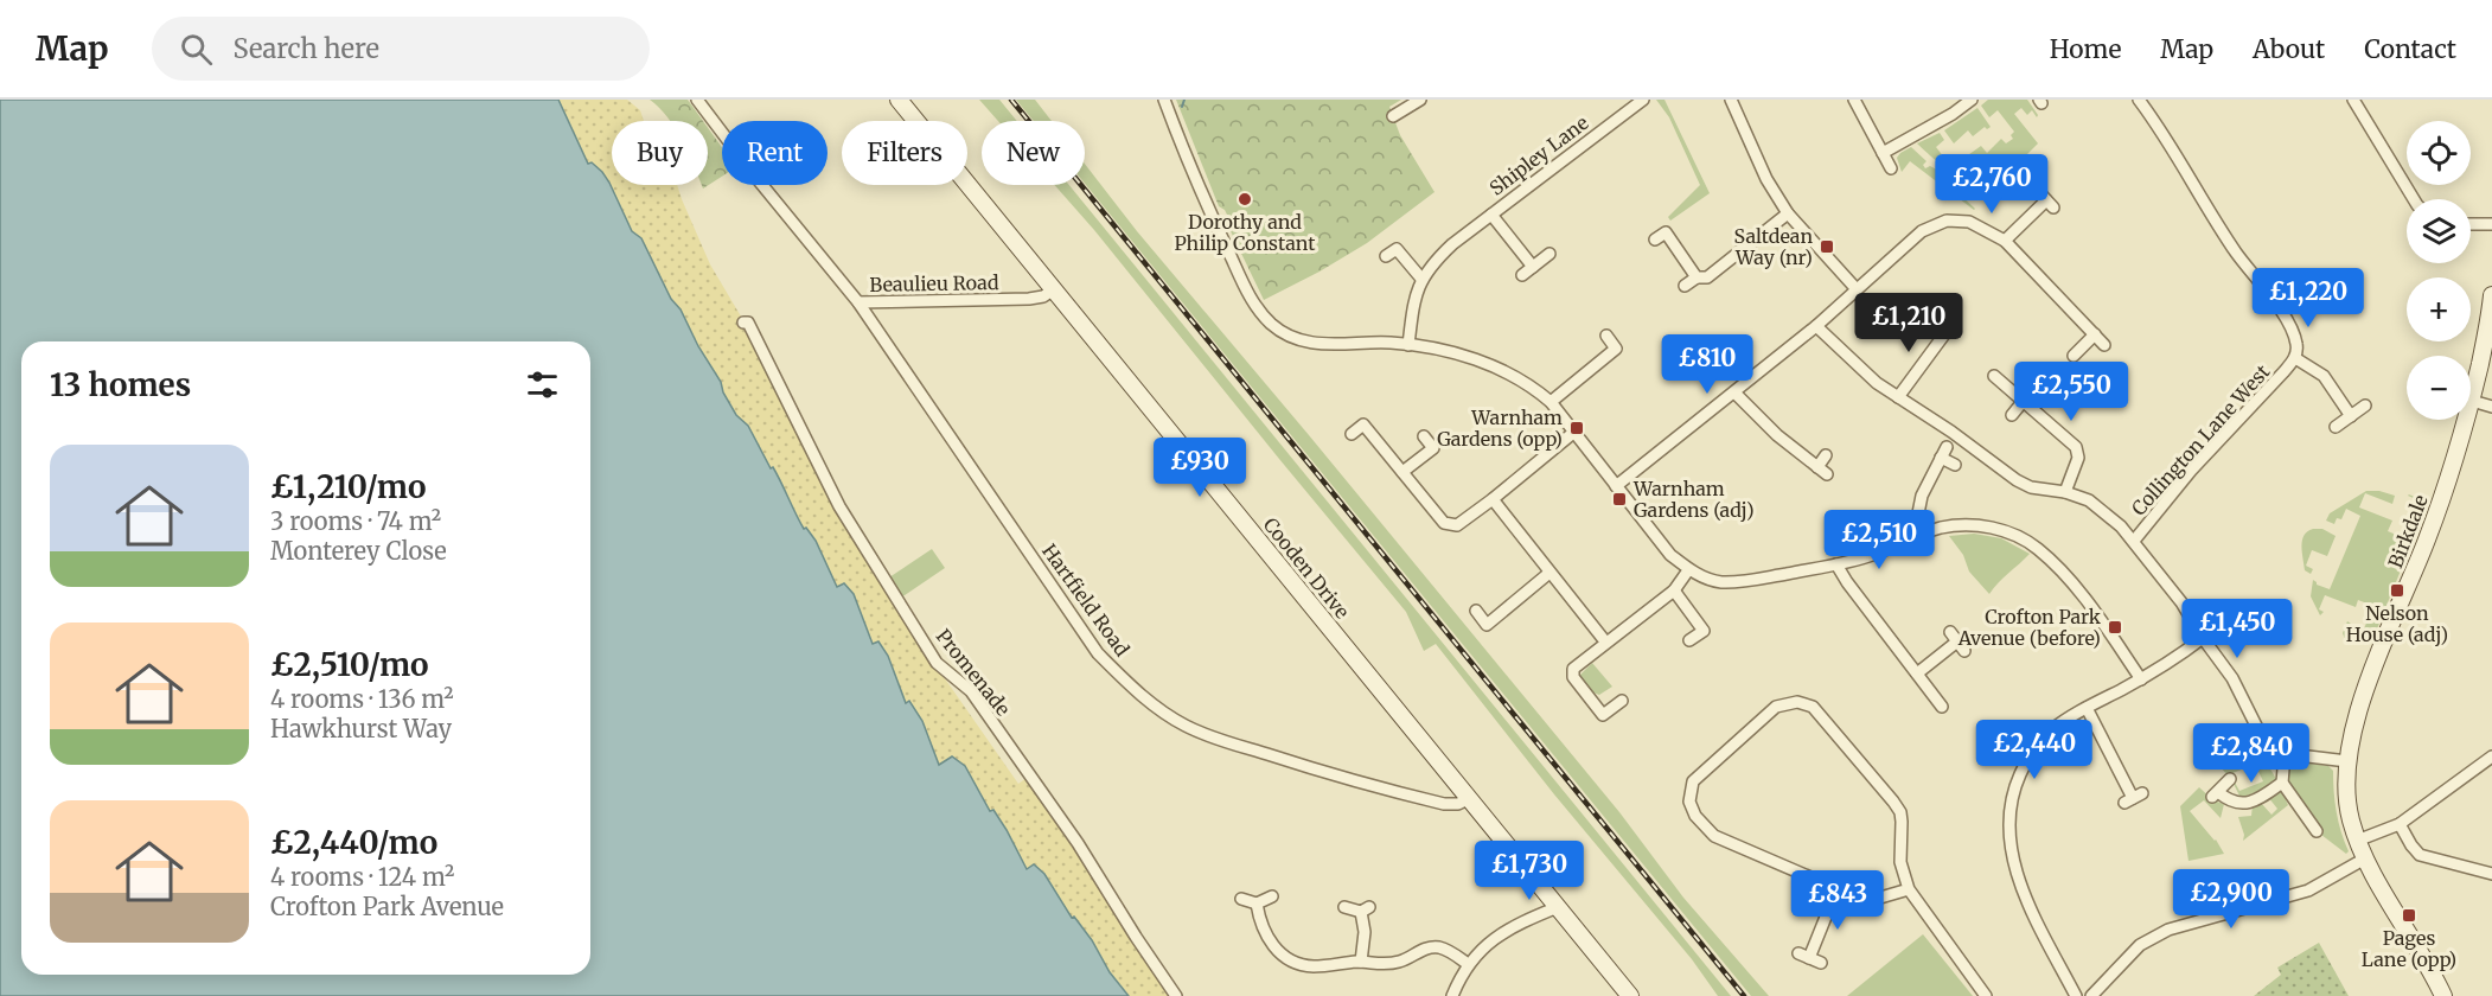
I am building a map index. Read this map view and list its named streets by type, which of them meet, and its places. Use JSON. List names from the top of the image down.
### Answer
{
  "streets": {
    "main road": ["Birkdale", "Cooden Drive"],
    "street": [
      "Shipley Lane",
      "Beaulieu Road",
      "Collington Lane West",
      "Hartfield Road",
      "Promenade"
    ]
  },
  "crossings": [
    ["Beaulieu Road", "Cooden Drive"],
    ["Beaulieu Road", "Hartfield Road"],
    ["Cooden Drive", "Hartfield Road"]
  ],
  "places": {
    "other": ["Dorothy and Philip Constant"],
    "transit": [
      "Saltdean Way (nr)",
      "Warnham Gardens (opp)",
      "Warnham Gardens (adj)",
      "Nelson House (adj)",
      "Crofton Park Avenue (before)",
      "Pages Lane (opp)"
    ]
  },
  "page": {
    "header": "Map",
    "search": "Search here",
    "nav": [
      "Home",
      "Map",
      "About",
      "Contact"
    ],
    "map_buttons": ["+", "−"],
    "chip": [
      "Buy",
      "Rent",
      "Filters",
      "New"
    ],
    "price": [
      "£2,760",
      "£1,220",
      "£1,210",
      "£810",
      "£2,550",
      "£930",
      "£2,510",
      "£1,450",
      "£2,440",
      "£2,840",
      "£1,730",
      "£2,900",
      "£843"
    ],
    "heading": "13 homes",
    "list": [
      {
        "name": "£1,210/mo",
        "note": "3 rooms · 74 m² · Monterey Close"
      },
      {
        "name": "£2,510/mo",
        "note": "4 rooms · 136 m² · Hawkhurst Way"
      },
      {
        "name": "£2,440/mo",
        "note": "4 rooms · 124 m² · Crofton Park Avenue"
      }
    ]
  }
}
